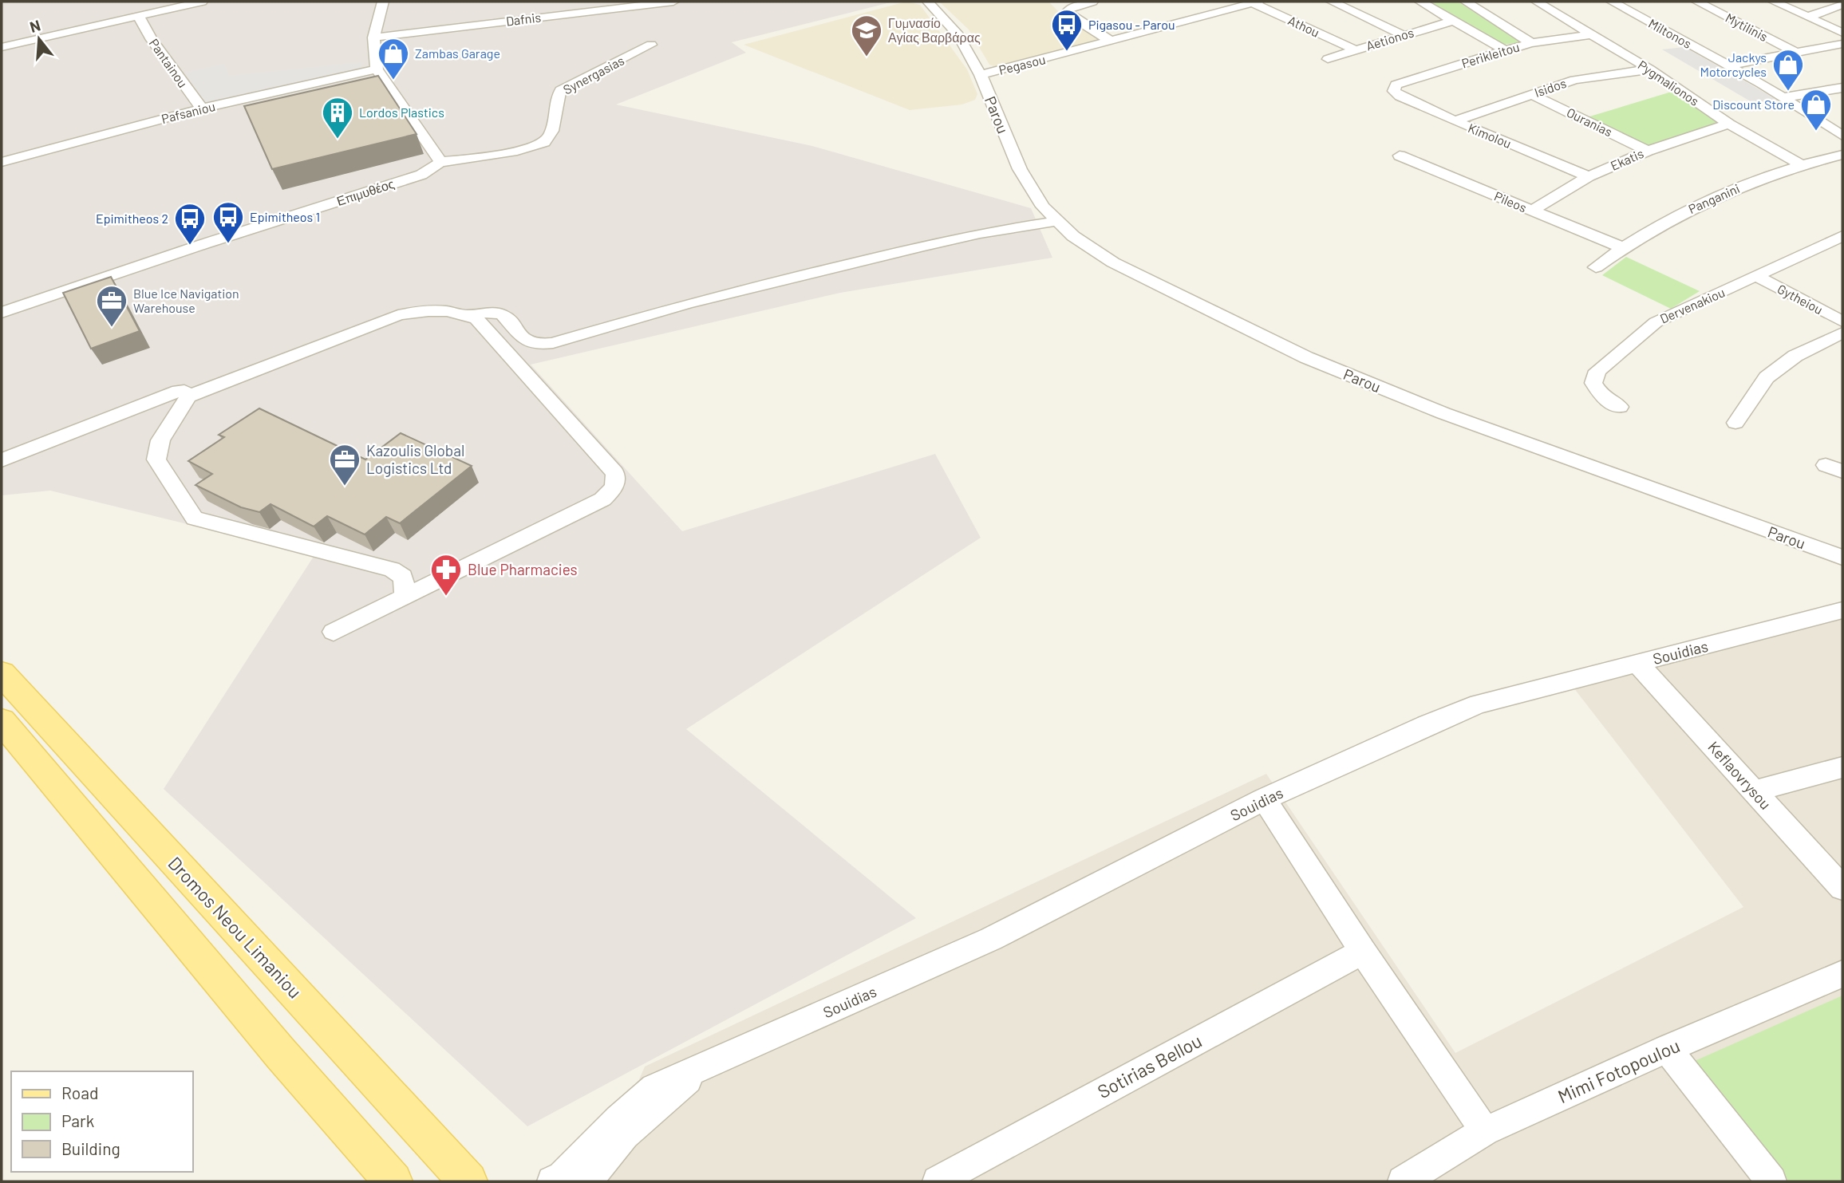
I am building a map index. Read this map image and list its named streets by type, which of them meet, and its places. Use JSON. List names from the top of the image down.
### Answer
{
  "streets": {
    "main road": ["Dromos Neou Limaniou"],
    "street": [
      "Dafnis",
      "Athou",
      "Mytilinis",
      "Miltonos",
      "Aetionos",
      "Perikleitou",
      "Pantainou",
      "Pegasou",
      "Synergasias",
      "Pygmalionos",
      "Isidos",
      "Pafsaniou",
      "Parou",
      "Ouranias",
      "Kimolou",
      "Ekatis",
      "Επιμυθέος",
      "Panganini",
      "Pileos",
      "Gytheiou",
      "Dervenakiou",
      "Souidias",
      "Keflaovrysou",
      "Sotirias Bellou",
      "Mimi Fotopoulou"
    ]
  },
  "crossings": [
    ["Athou", "Aetionos"],
    ["Athou", "Pegasou"],
    ["Perikleitou", "Pygmalionos"],
    ["Perikleitou", "Kimolou"],
    ["Pantainou", "Pafsaniou"],
    ["Pegasou", "Parou"],
    ["Synergasias", "Επιμυθέος"],
    ["Pygmalionos", "Isidos"],
    ["Pygmalionos", "Ekatis"],
    ["Pygmalionos", "Panganini"],
    ["Isidos", "Ouranias"],
    ["Isidos", "Kimolou"],
    ["Ouranias", "Ekatis"],
    ["Kimolou", "Ekatis"],
    ["Ekatis", "Pileos"],
    ["Panganini", "Pileos"],
    ["Gytheiou", "Dervenakiou"],
    ["Souidias", "Keflaovrysou"]
  ],
  "places": {
    "bus stop": ["Pigasou - Parou", "Epimitheos 1", "Epimitheos 2"],
    "school or university": ["Γυμνασίο Αγίας Βαρβάρας"],
    "shop": ["Zambas Garage", "Jackys Motorcycles", "Discount Store"],
    "building": ["Lordos Plastics"],
    "office": ["Blue Ice Navigation Warehouse", "Kazoulis Global Logistics Ltd"],
    "pharmacy": ["Blue Pharmacies"]
  },
  "legend": ["Road", "Park", "Building"],
  "north": "top"
}
